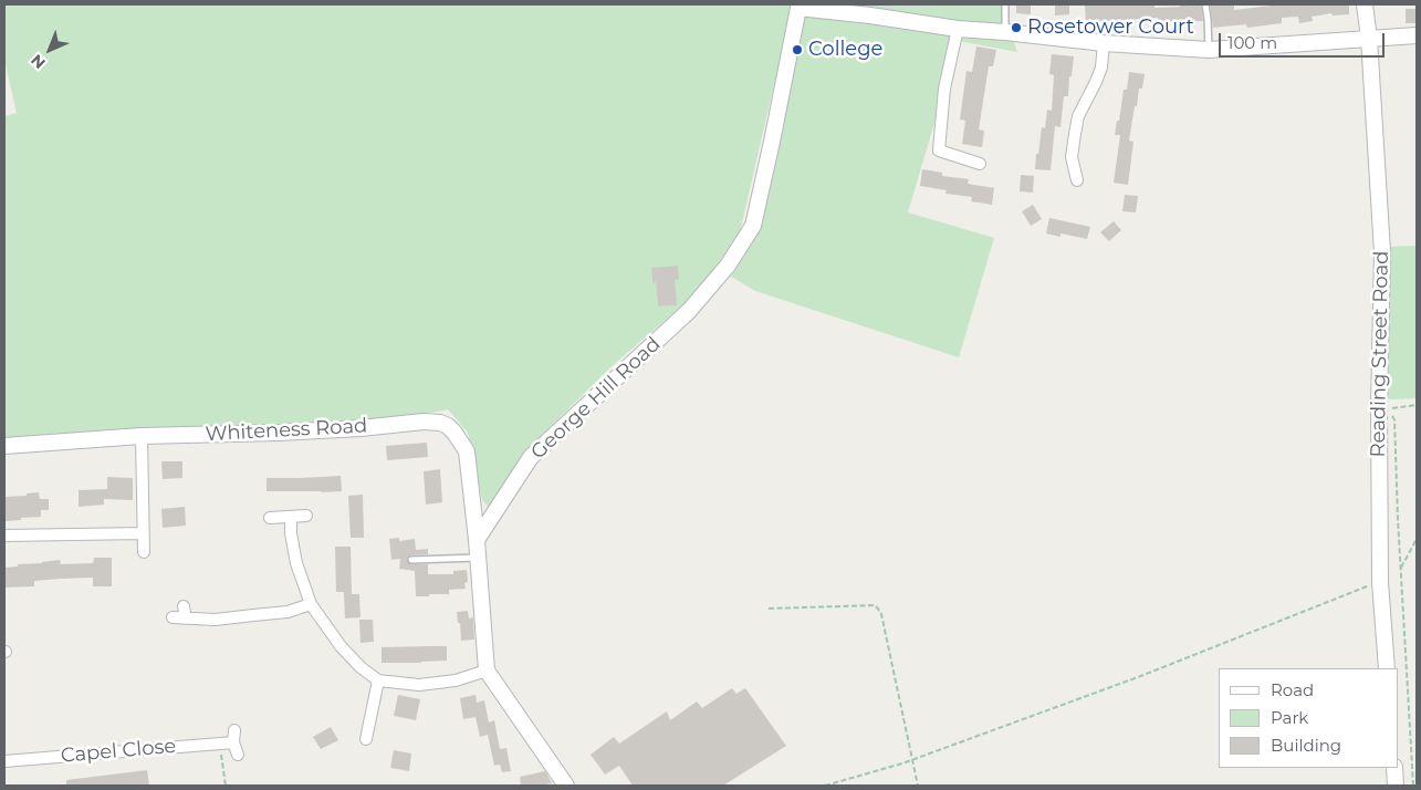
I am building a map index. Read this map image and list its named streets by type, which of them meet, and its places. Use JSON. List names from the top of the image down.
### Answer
{
  "streets": {
    "street": [
      "Reading Street Road",
      "George Hill Road",
      "Whiteness Road",
      "Capel Close"
    ]
  },
  "crossings": [
    ["George Hill Road", "Whiteness Road"]
  ],
  "places": ["Rosetower Court", "College"],
  "legend": ["Road", "Park", "Building"],
  "scale_bar": "100 m",
  "north": "bottom left"
}
